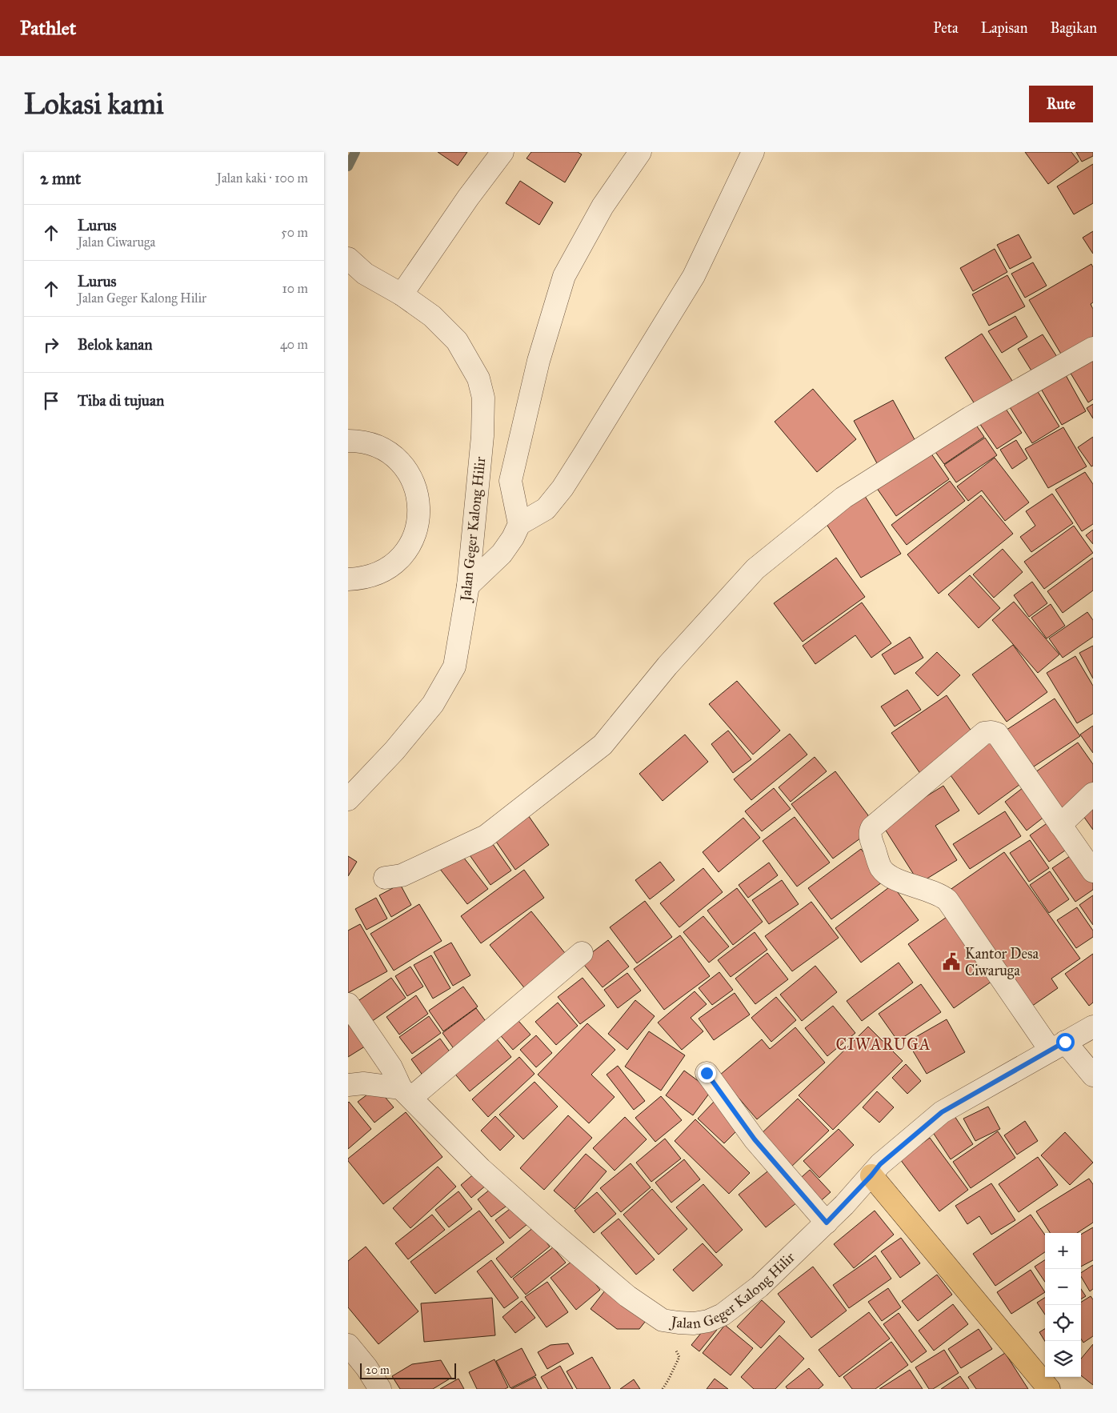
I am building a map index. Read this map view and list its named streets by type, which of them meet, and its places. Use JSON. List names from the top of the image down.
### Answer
{
  "streets": {
    "street": ["Jalan Geger Kalong Hilir"]
  },
  "districts": ["CIWARUGA"],
  "places": {
    "public building": ["Kantor Desa Ciwaruga"]
  },
  "scale_bar": "20 m",
  "page": {
    "header": "Pathlet",
    "nav": ["Peta", "Lapisan", "Bagikan"],
    "buttons": "Rute",
    "title": "Lokasi kami",
    "heading": ["2 mnt", "Jalan kaki · 100 m"],
    "list": [
      ["Lurus", "Jalan Ciwaruga", "50 m"],
      ["Lurus", "Jalan Geger Kalong Hilir", "10 m"],
      ["Belok kanan", "40 m"],
      "Tiba di tujuan"
    ],
    "map_buttons": ["+", "−"],
    "scale": "20 m"
  }
}
